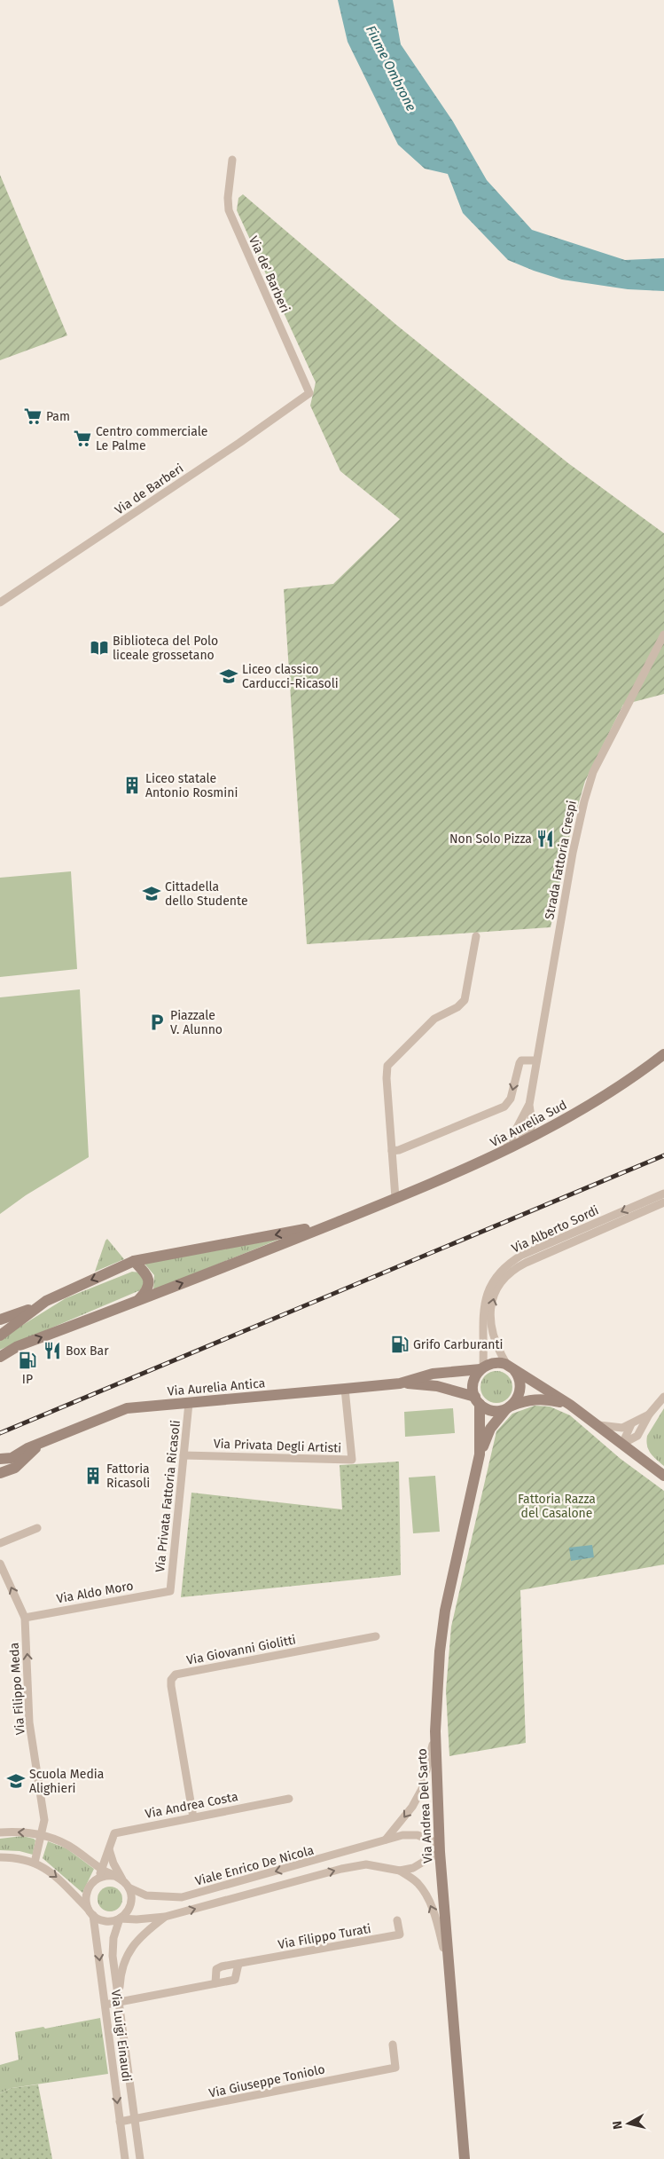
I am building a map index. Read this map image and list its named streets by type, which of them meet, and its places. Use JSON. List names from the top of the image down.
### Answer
{
  "streets": {
    "main road": ["Via Aurelia Sud", "Via Aurelia Antica", "Via Andrea Del Sarto"],
    "street": [
      "Via de' Barberi",
      "Via de Barberi",
      "Strada Fattoria Crespi",
      "Via Alberto Sordi",
      "Via Privata Degli Artisti",
      "Via Privata Fattoria Ricasoli",
      "Via Aldo Moro",
      "Via Giovanni Giolitti",
      "Via Filippo Meda",
      "Via Andrea Costa",
      "Viale Enrico De Nicola",
      "Via Filippo Turati",
      "Via Luigi Einaudi",
      "Via Giuseppe Toniolo"
    ]
  },
  "crossings": [
    ["Via de' Barberi", "Via de Barberi"],
    ["Strada Fattoria Crespi", "Via Aurelia Sud"],
    ["Via Alberto Sordi", "Via Aurelia Antica"],
    ["Via Alberto Sordi", "Via Andrea Del Sarto"],
    ["Via Aurelia Antica", "Via Privata Degli Artisti"],
    ["Via Aurelia Antica", "Via Privata Fattoria Ricasoli"],
    ["Via Aurelia Antica", "Via Andrea Del Sarto"],
    ["Via Privata Degli Artisti", "Via Privata Fattoria Ricasoli"],
    ["Via Privata Fattoria Ricasoli", "Via Aldo Moro"],
    ["Via Aldo Moro", "Via Filippo Meda"],
    ["Via Giovanni Giolitti", "Via Andrea Costa"],
    ["Via Andrea Costa", "Viale Enrico De Nicola"],
    ["Via Andrea Costa", "Via Luigi Einaudi"],
    ["Via Andrea Del Sarto", "Viale Enrico De Nicola"],
    ["Viale Enrico De Nicola", "Via Luigi Einaudi"],
    ["Via Luigi Einaudi", "Via Giuseppe Toniolo"]
  ],
  "one_way": ["Via Filippo Meda"],
  "water": ["Fiume Ombrone"],
  "parks": ["Fattoria Razza del Casalone"],
  "places": {
    "supermarket": ["Pam", "Centro commerciale Le Palme"],
    "library": ["Biblioteca del Polo liceale grossetano"],
    "school or university": ["Liceo classico Carducci-Ricasoli", "Cittadella dello Studente", "Scuola Media Alighieri"],
    "building": ["Liceo statale Antonio Rosmini", "Fattoria Ricasoli"],
    "restaurant": ["Non Solo Pizza", "Box Bar"],
    "parking": ["Piazzale V. Alunno"],
    "fuel station": ["Grifo Carburanti", "IP"]
  },
  "north": "left"
}
